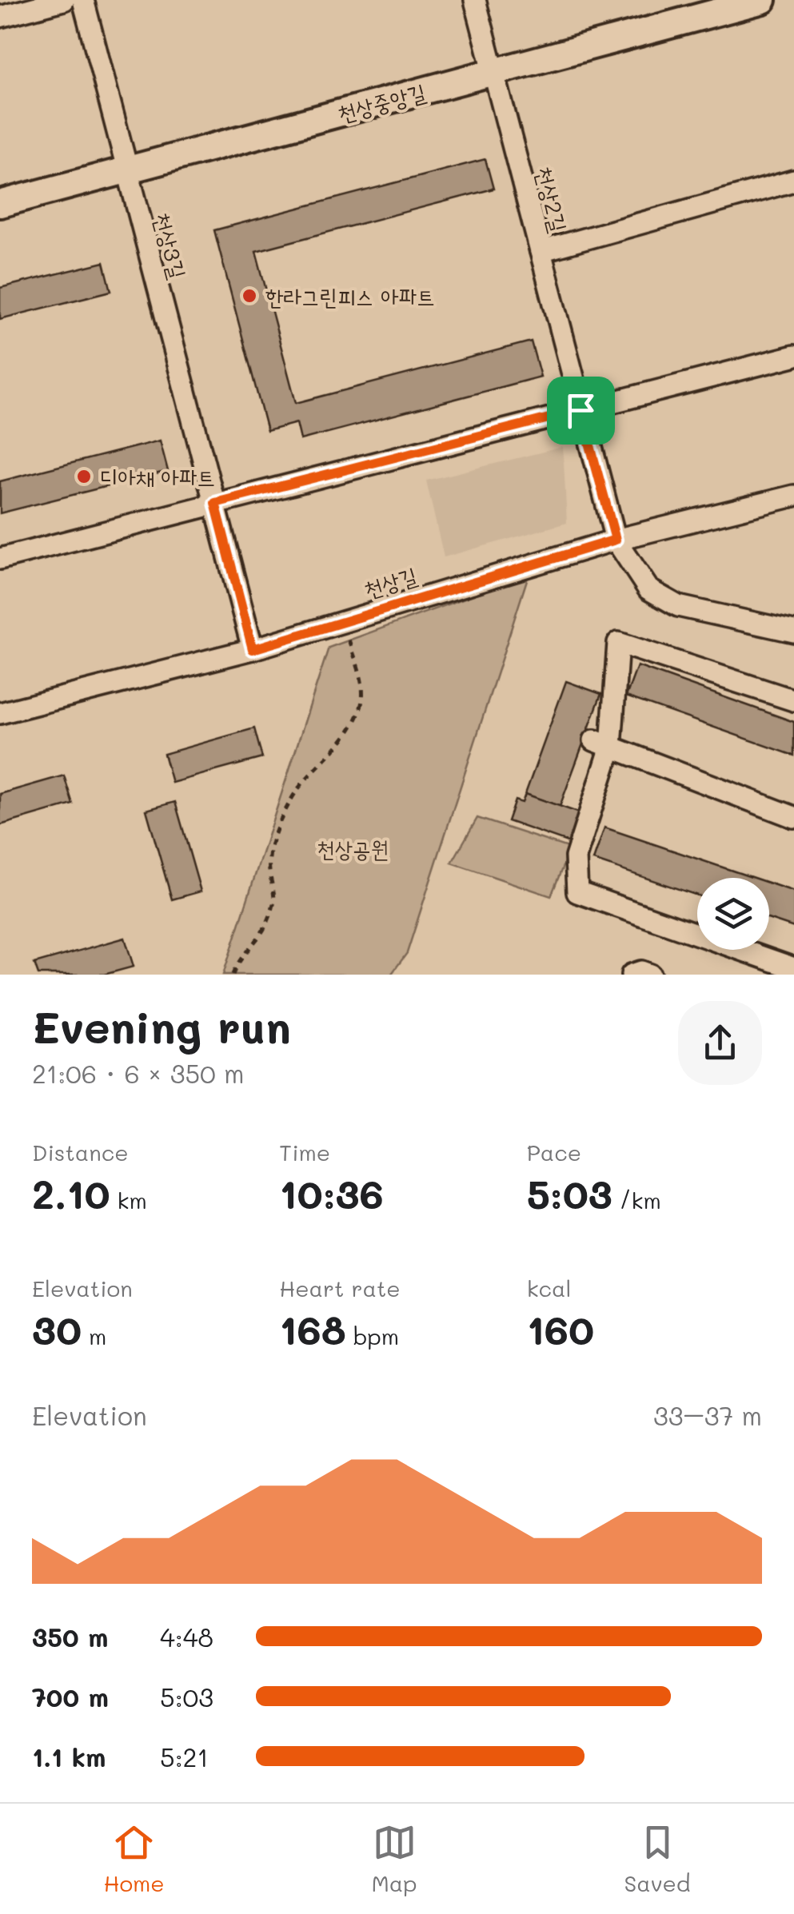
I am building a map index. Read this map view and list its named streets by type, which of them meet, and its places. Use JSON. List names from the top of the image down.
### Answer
{
  "streets": {
    "street": [
      "천상중앙길",
      "천상2길",
      "천상3길",
      "천상길"
    ]
  },
  "crossings": [
    ["천상중앙길", "천상2길"],
    ["천상중앙길", "천상3길"],
    ["천상2길", "천상길"],
    ["천상3길", "천상길"]
  ],
  "parks": ["천상공원"],
  "places": ["한라그린피스 아파트", "디아채 아파트"],
  "page": {
    "heading": ["Evening run", "21:06 · 6 × 350 m"],
    "stats": [
      ["Distance", "2.10 km"],
      ["Time", "10:36"],
      ["Pace", "5:03 /km"],
      ["Elevation", "30 m"],
      ["Heart rate", "168 bpm"],
      ["kcal", "160"]
    ],
    "chart": ["Elevation", "33–37 m"],
    "list": [
      {
        "name": "350 m",
        "note": "4:48"
      },
      {
        "name": "700 m",
        "note": "5:03"
      },
      {
        "name": "1.1 km",
        "note": "5:21"
      }
    ],
    "tabs": ["Home", "Map", "Saved"]
  }
}
